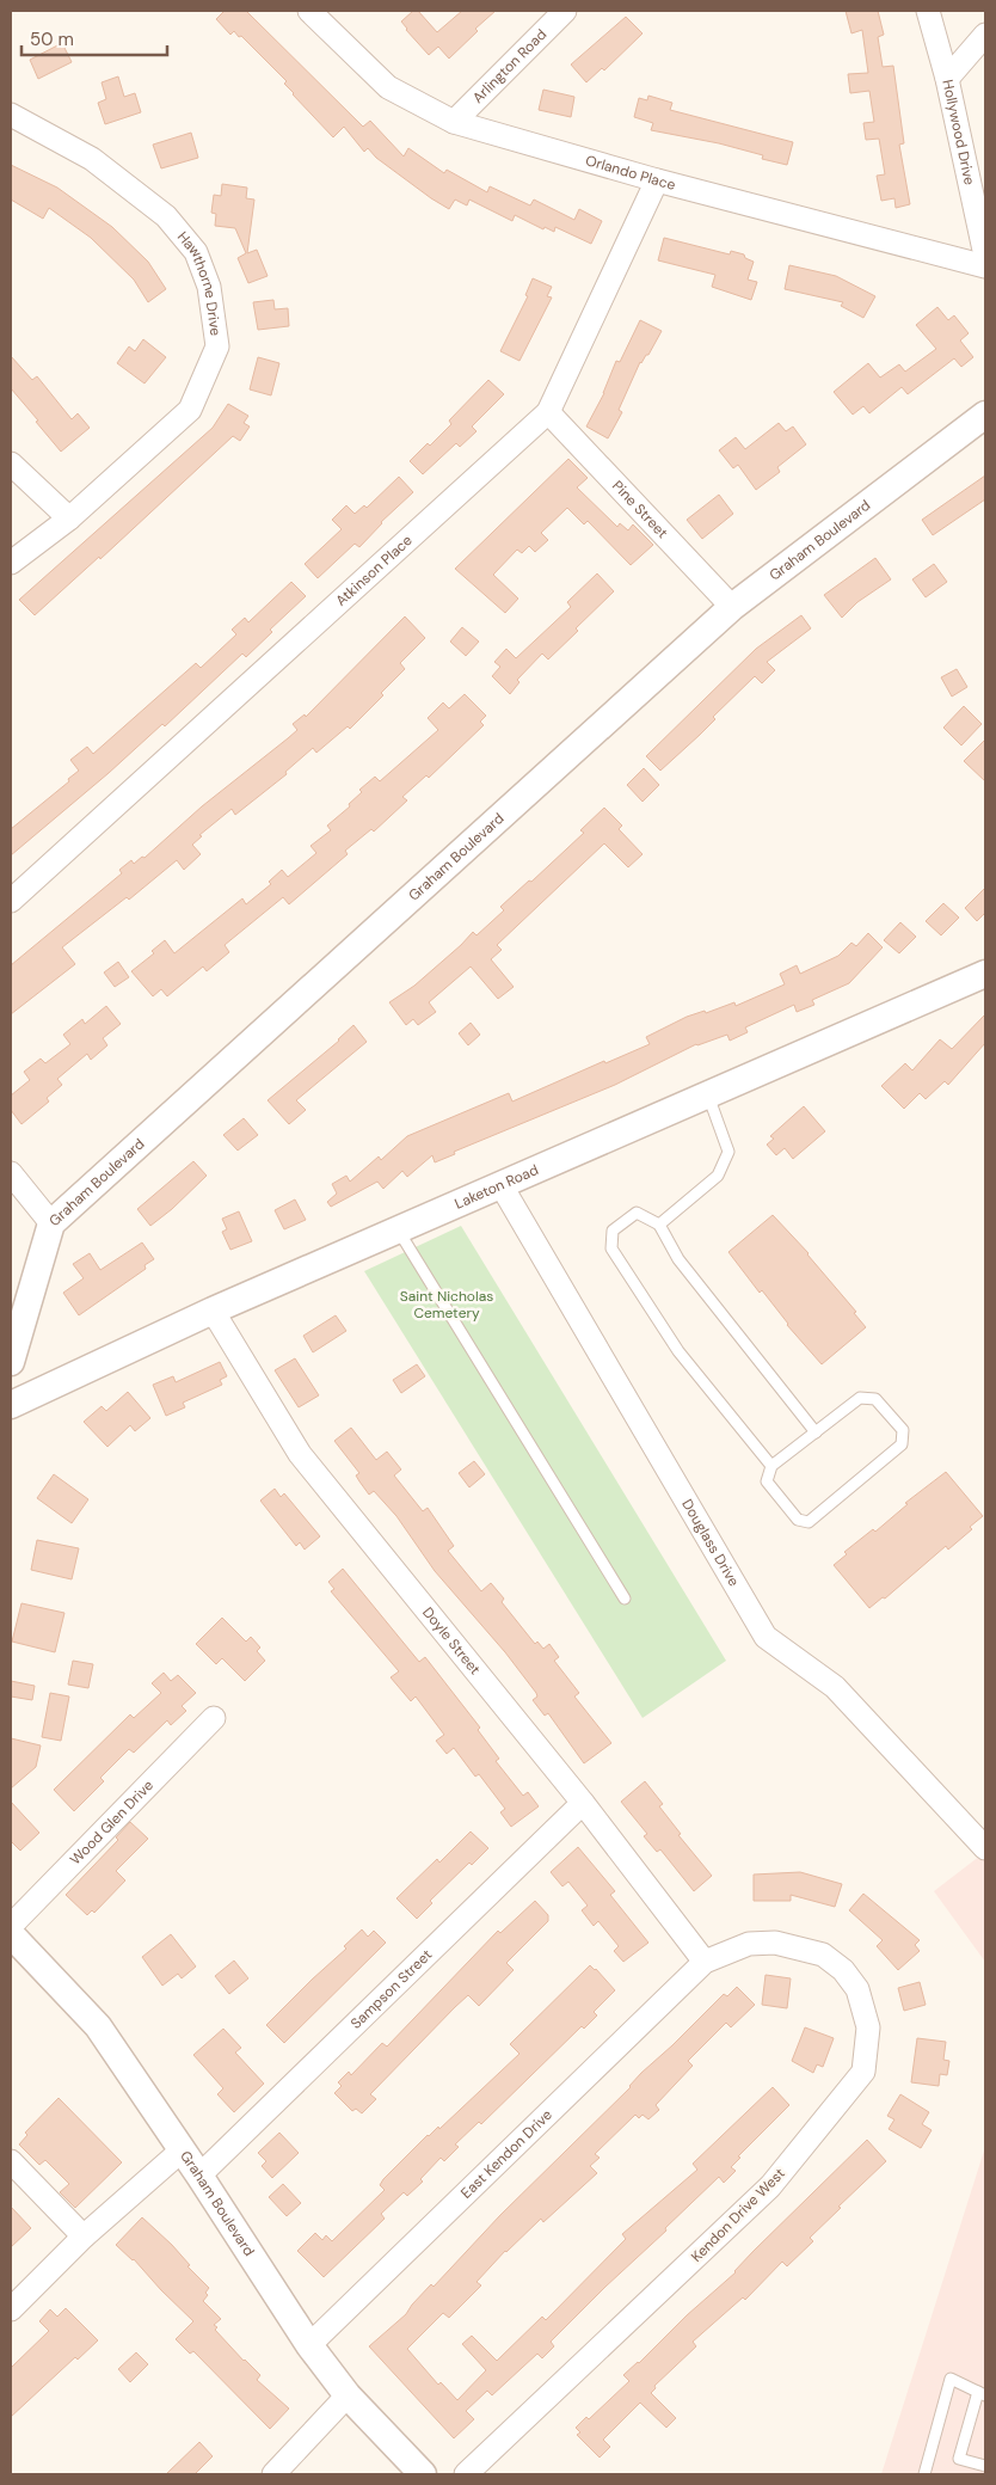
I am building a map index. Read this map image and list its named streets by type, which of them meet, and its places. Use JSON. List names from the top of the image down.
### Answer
{
  "streets": {
    "street": [
      "Arlington Road",
      "Hollywood Drive",
      "Orlando Place",
      "Hawthorne Drive",
      "Pine Street",
      "Graham Boulevard",
      "Atkinson Place",
      "Laketon Road",
      "Douglass Drive",
      "Doyle Street",
      "Wood Glen Drive",
      "Sampson Street",
      "East Kendon Drive",
      "Kendon Drive West"
    ]
  },
  "crossings": [
    ["Arlington Road", "Orlando Place"],
    ["Orlando Place", "Atkinson Place"],
    ["Pine Street", "Graham Boulevard"],
    ["Pine Street", "Atkinson Place"],
    ["Graham Boulevard", "Sampson Street"],
    ["Graham Boulevard", "East Kendon Drive"],
    ["Laketon Road", "Douglass Drive"],
    ["Laketon Road", "Doyle Street"],
    ["Doyle Street", "Sampson Street"],
    ["Doyle Street", "East Kendon Drive"],
    ["Doyle Street", "Kendon Drive West"],
    ["East Kendon Drive", "Kendon Drive West"]
  ],
  "parks": ["Saint Nicholas Cemetery"],
  "scale_bar": "50 m"
}
